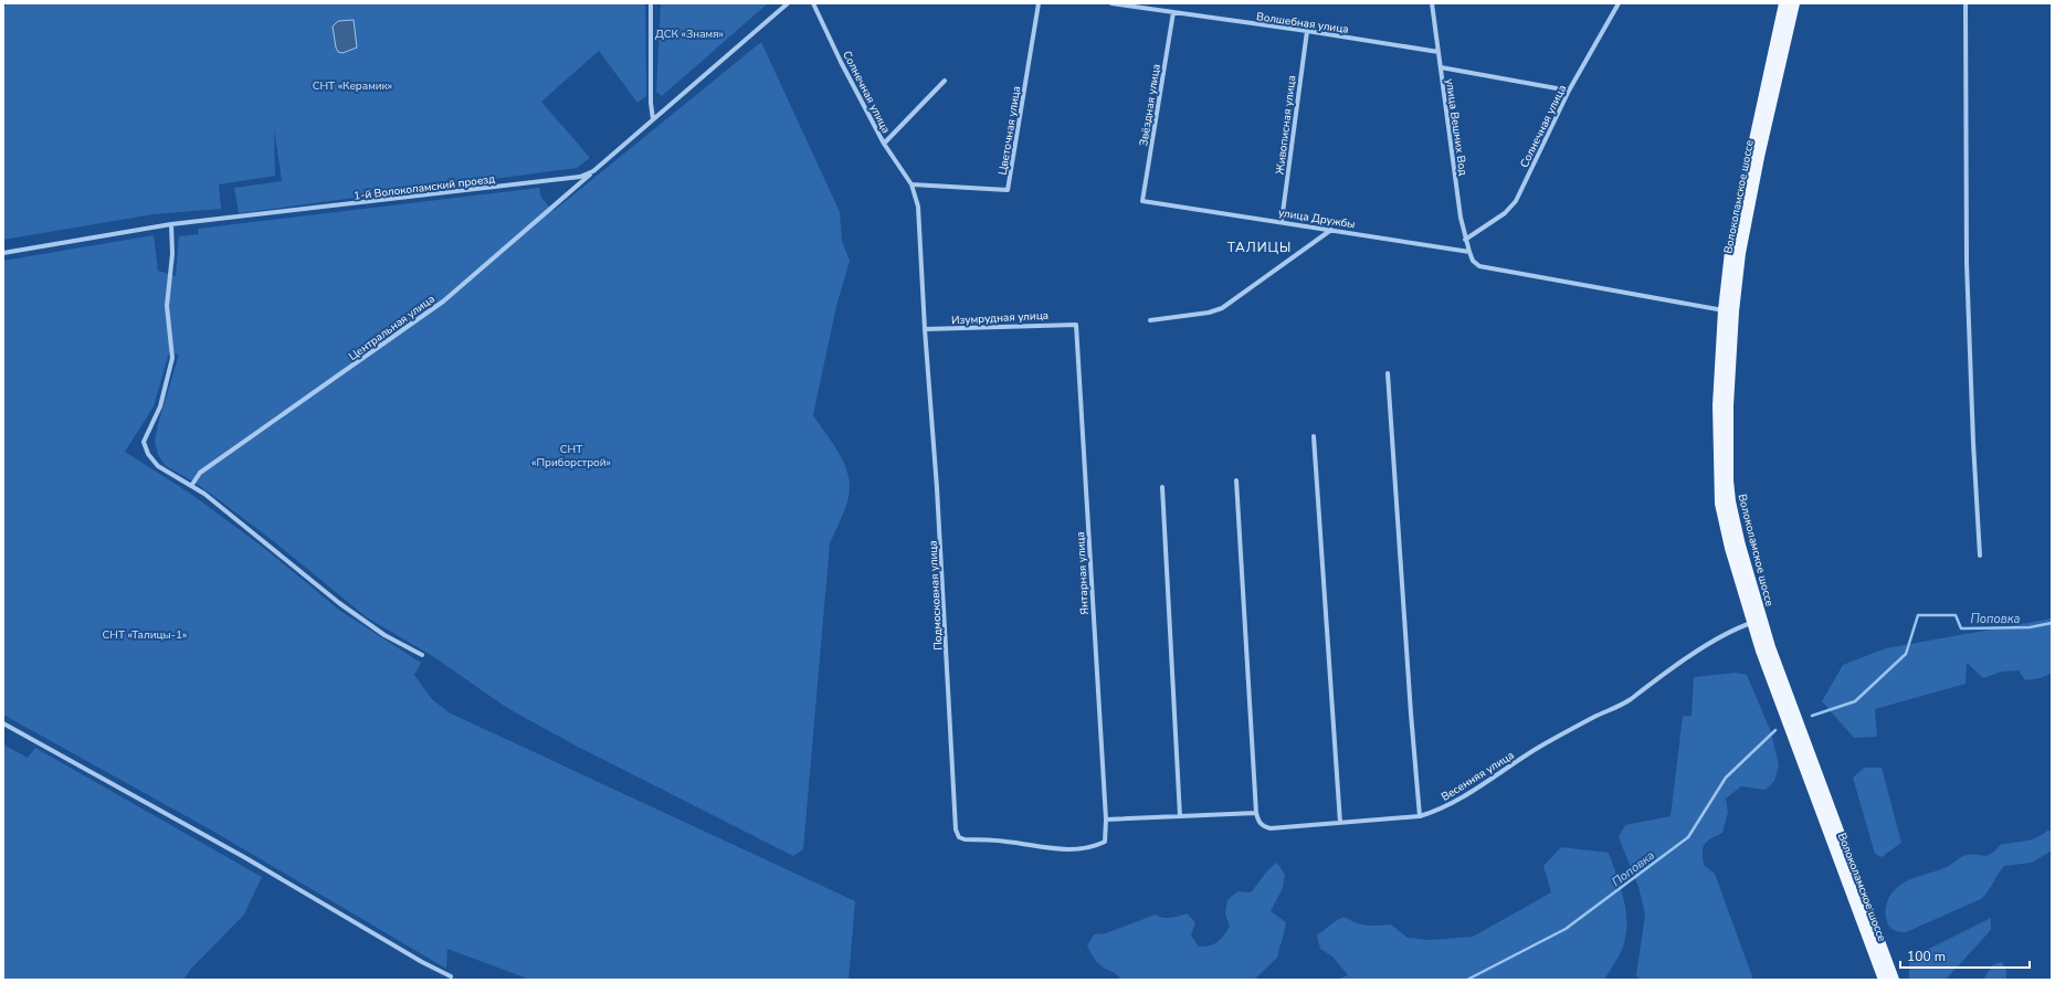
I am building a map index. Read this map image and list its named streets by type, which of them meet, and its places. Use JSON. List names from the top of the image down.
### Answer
{
  "streets": {
    "main road": ["Волоколамское шоссе"],
    "street": [
      "Волшебная улица",
      "Солнечная улица",
      "Звёздная улица",
      "Живописная улица",
      "улица Вешних Вод",
      "Цветочная улица",
      "1-й Волоколамский проезд",
      "улица Дружбы",
      "Изумрудная улица",
      "Центральная улица",
      "Янтарная улица",
      "Подмосковная улица",
      "Весенняя улица"
    ]
  },
  "crossings": [
    ["Волшебная улица", "Звёздная улица"],
    ["Волшебная улица", "Живописная улица"],
    ["Волшебная улица", "улица Вешних Вод"],
    ["Солнечная улица", "улица Вешних Вод"],
    ["Солнечная улица", "Цветочная улица"],
    ["Солнечная улица", "Подмосковная улица"],
    ["Звёздная улица", "улица Дружбы"],
    ["Живописная улица", "улица Дружбы"],
    ["улица Вешних Вод", "улица Дружбы"],
    ["Цветочная улица", "Подмосковная улица"],
    ["1-й Волоколамский проезд", "Центральная улица"],
    ["Волоколамское шоссе", "Весенняя улица"],
    ["Изумрудная улица", "Янтарная улица"],
    ["Изумрудная улица", "Подмосковная улица"],
    ["Янтарная улица", "Подмосковная улица"]
  ],
  "districts": ["ТАЛИЦЫ"],
  "water": ["Поповка"],
  "parks": [
    "ДСК «Знамя»",
    "СНТ «Керамик»",
    "СНТ «Приборстрой»",
    "СНТ «Талицы-1»"
  ],
  "scale_bar": "100 m"
}
